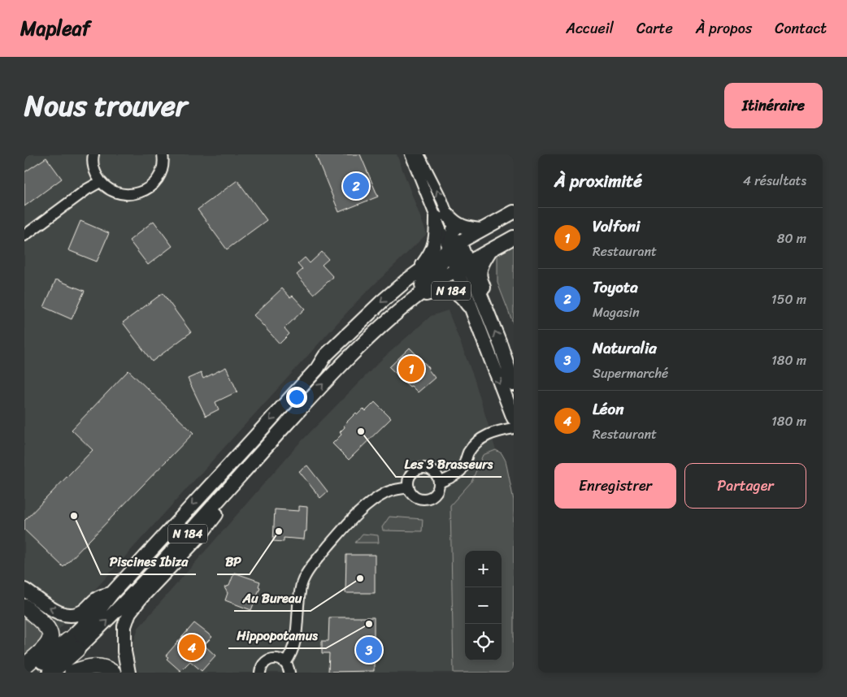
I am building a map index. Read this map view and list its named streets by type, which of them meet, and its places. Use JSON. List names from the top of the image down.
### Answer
{
  "streets": {
    "highway": ["N 184"]
  },
  "places": [
    "Les 3 Brasseurs",
    "Piscines Ibiza",
    "BP",
    "Au Bureau",
    "Hippopotamus"
  ],
  "page": {
    "header": "Mapleaf",
    "nav": [
      "Accueil",
      "Carte",
      "À propos",
      "Contact"
    ],
    "title": "Nous trouver",
    "buttons": [
      "Itinéraire",
      ["Enregistrer", "Partager"]
    ],
    "heading": ["À proximité", "4 résultats"],
    "pins": [
      "2",
      "1",
      "4",
      "3"
    ],
    "list": [
      {
        "mark": "1",
        "name": "Volfoni",
        "note": "Restaurant",
        "value": "80 m"
      },
      {
        "mark": "2",
        "name": "Toyota",
        "note": "Magasin",
        "value": "150 m"
      },
      {
        "mark": "3",
        "name": "Naturalia",
        "note": "Supermarché",
        "value": "180 m"
      },
      {
        "mark": "4",
        "name": "Léon",
        "note": "Restaurant",
        "value": "180 m"
      }
    ],
    "map_buttons": ["+", "−"]
  }
}
